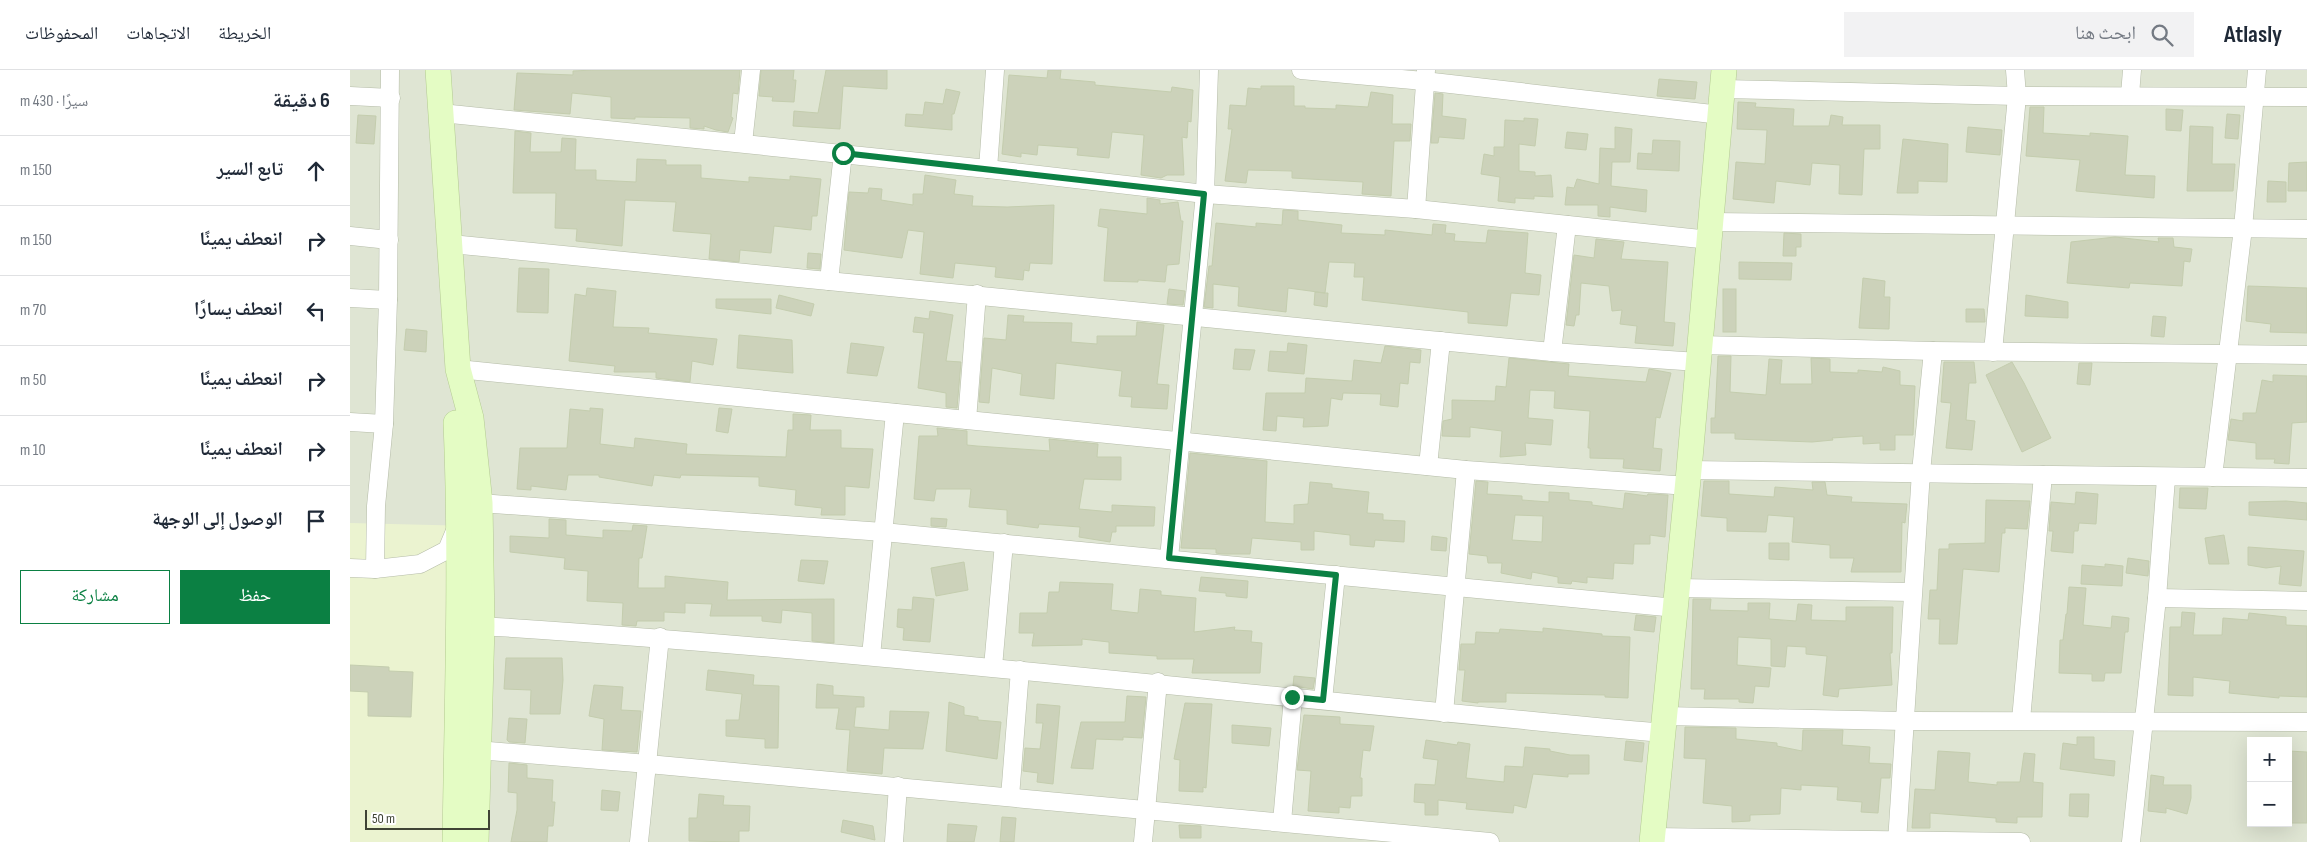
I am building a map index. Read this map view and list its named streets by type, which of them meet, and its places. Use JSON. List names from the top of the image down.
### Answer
{
  "scale_bar": "50 m",
  "page": {
    "header": "Atlasly",
    "search": "ابحث هنا",
    "nav": ["الخريطة", "الاتجاهات", "المحفوظات"],
    "heading": ["6 دقيقة", "سيرًا · 430 m"],
    "list": [
      ["تابع السير", "150 m"],
      ["انعطف يمينًا", "150 m"],
      ["انعطف يسارًا", "70 m"],
      ["انعطف يمينًا", "50 m"],
      ["انعطف يمينًا", "10 m"],
      "الوصول إلى الوجهة"
    ],
    "buttons": ["حفظ", "مشاركة"],
    "map_buttons": ["+", "−"],
    "scale": "50 m"
  }
}
